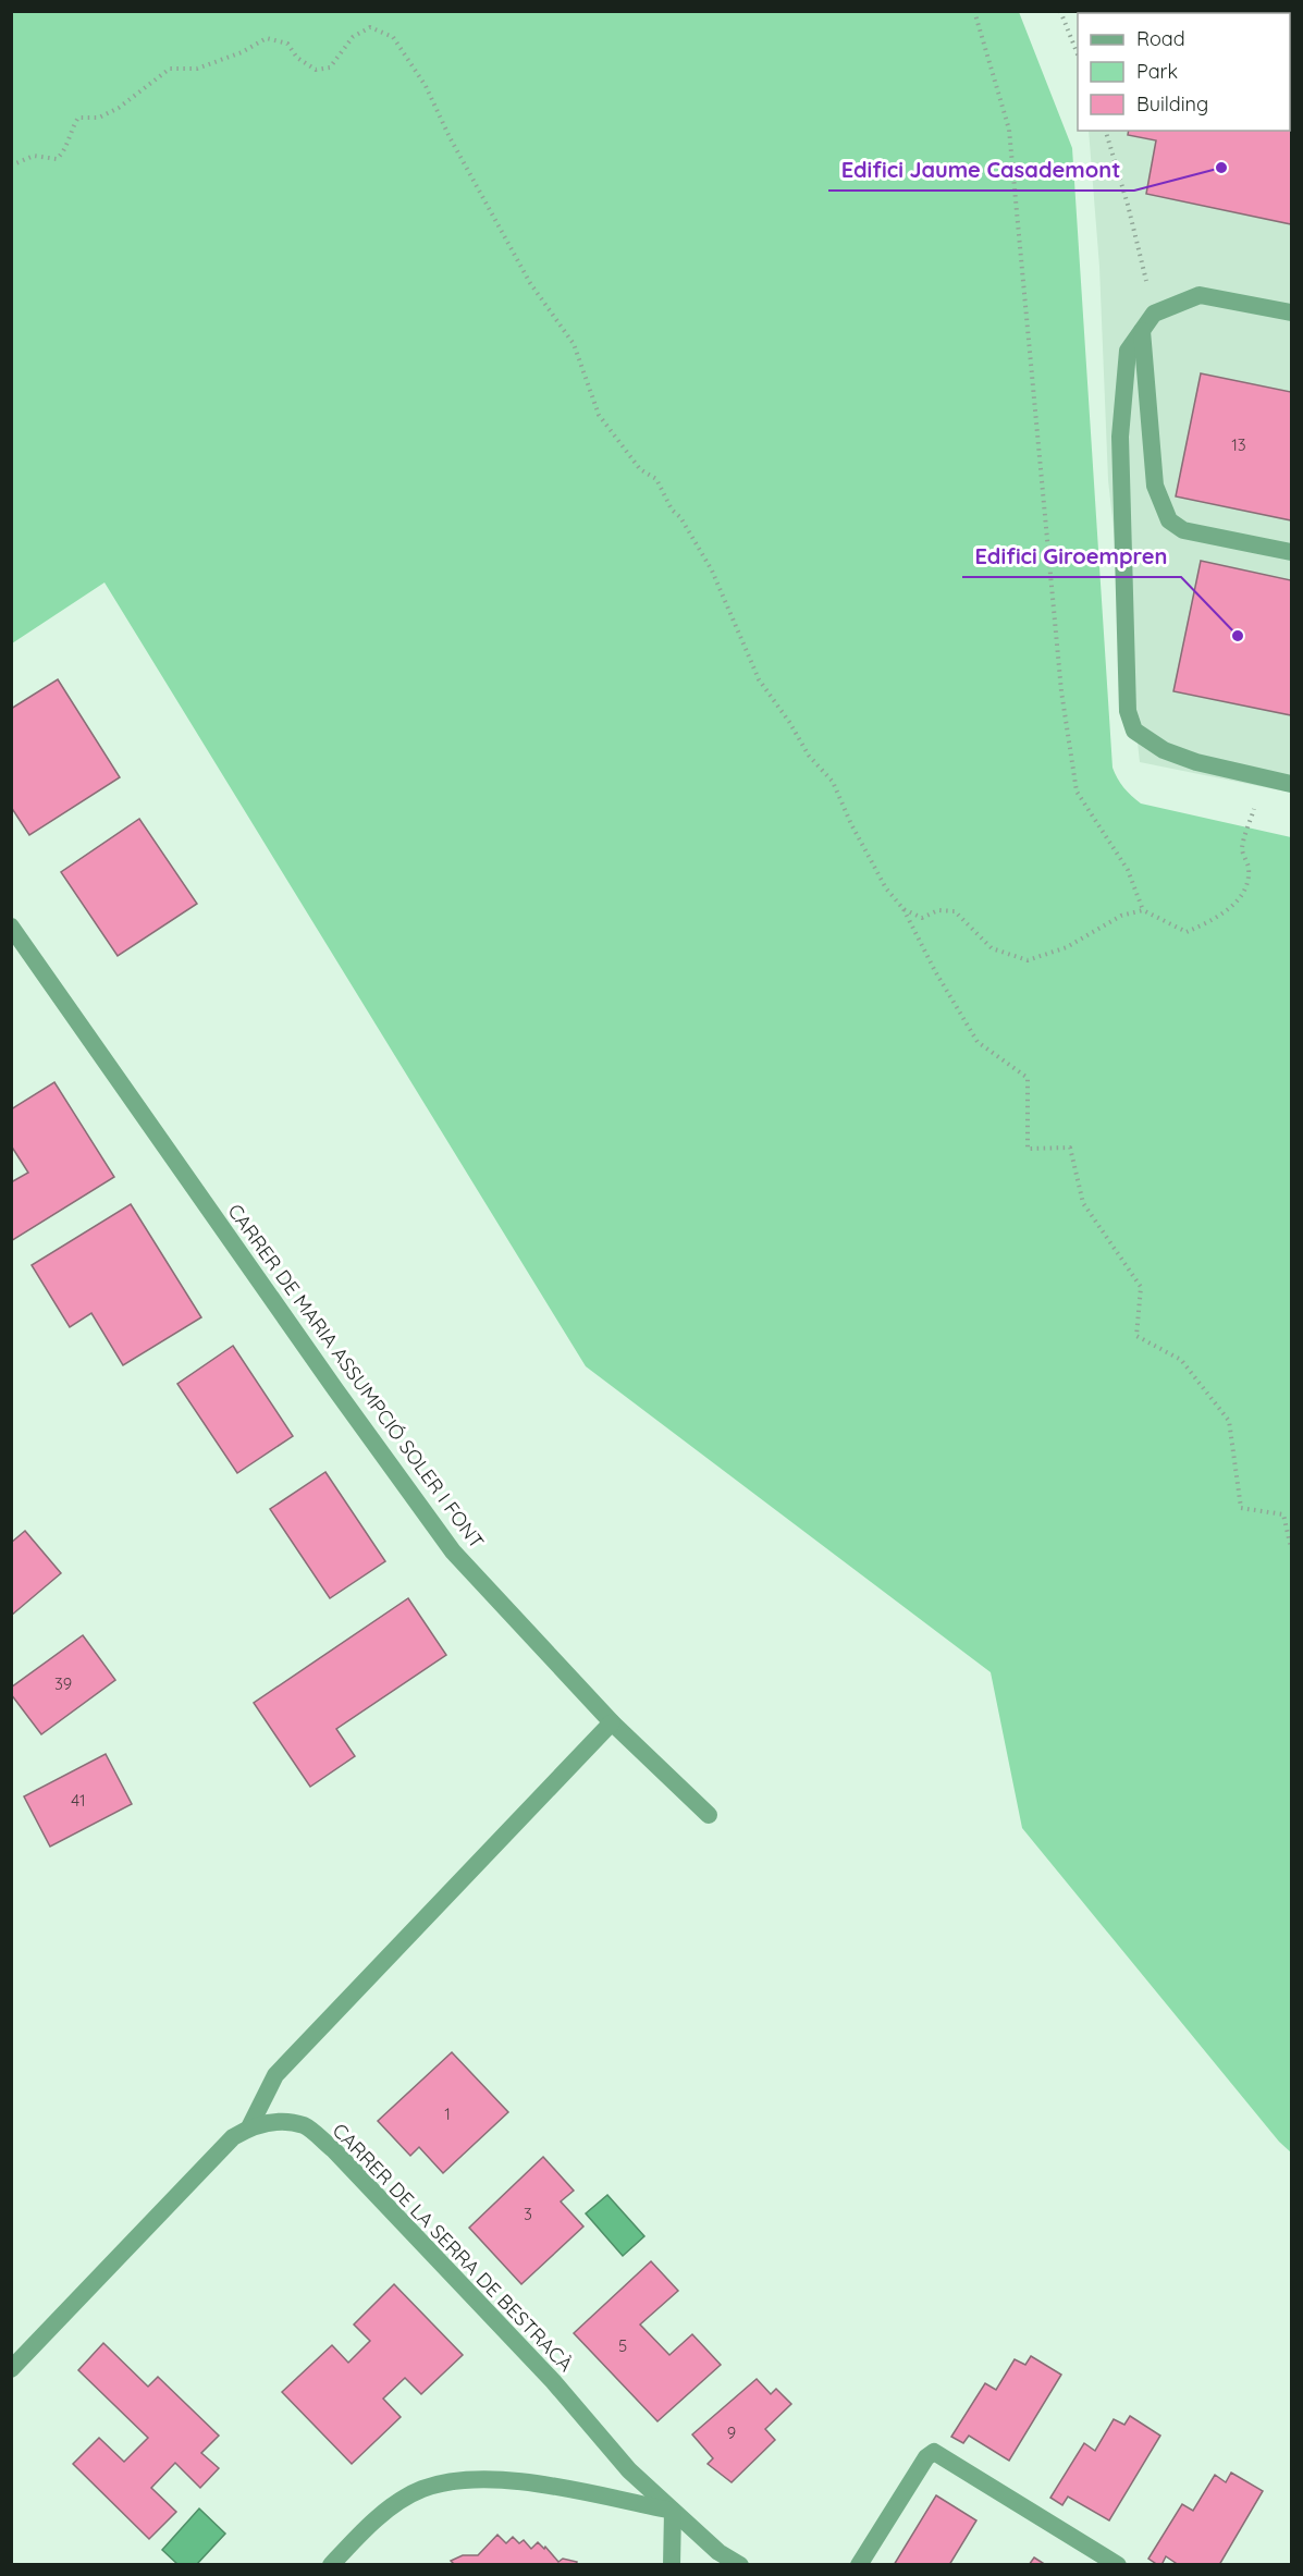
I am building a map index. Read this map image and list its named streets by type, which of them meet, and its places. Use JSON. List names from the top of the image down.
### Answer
{
  "streets": {
    "street": ["CARRER DE MARIA ASSUMPCIÓ SOLER I FONT", "CARRER DE LA SERRA DE BESTRACÀ"]
  },
  "places": ["Edifici Jaume Casademont", "Edifici Giroempren"],
  "house_numbers": [
    "13",
    "39",
    "41",
    "1",
    "3",
    "5",
    "9"
  ],
  "legend": ["Road", "Park", "Building"]
}
